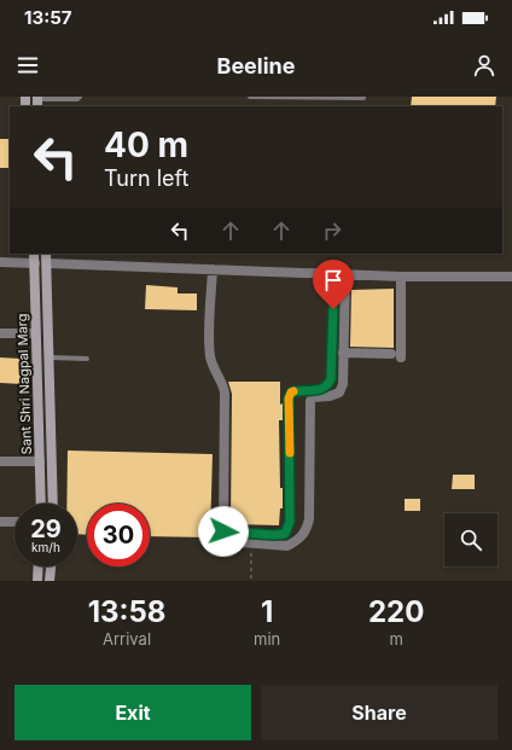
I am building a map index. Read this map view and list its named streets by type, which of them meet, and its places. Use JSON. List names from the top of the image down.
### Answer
{
  "streets": {
    "main road": ["Sant Shri Nagpal Marg"]
  },
  "page": {
    "status": "13:57",
    "header": "Beeline",
    "turn": ["40 m", "Turn left"],
    "speed": "29 km/h",
    "limit": "30",
    "eta": [
      "13:58",
      "Arrival",
      "1",
      "min",
      "220",
      "m"
    ],
    "buttons": ["Exit", "Share"]
  }
}
